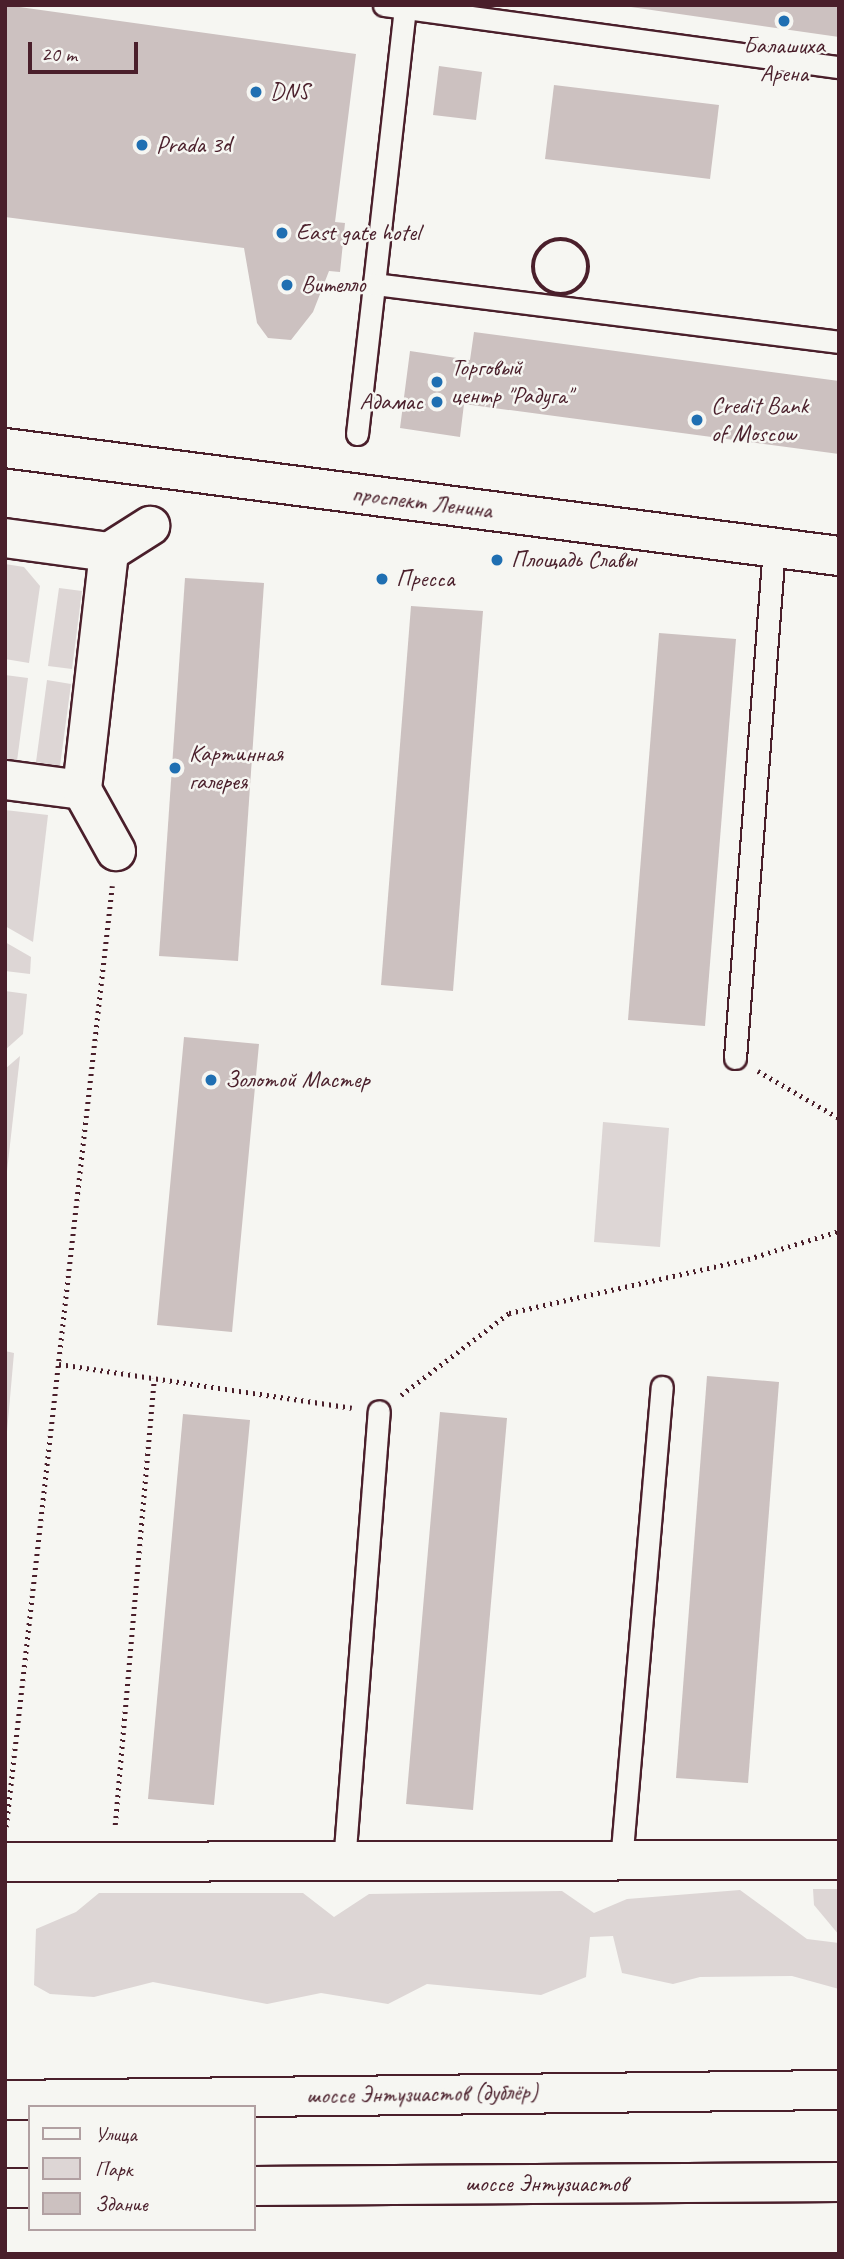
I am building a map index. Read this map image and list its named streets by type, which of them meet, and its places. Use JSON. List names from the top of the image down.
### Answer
{
  "streets": {
    "main road": ["проспект Ленина", "шоссе Энтузиастов (дублёр)", "шоссе Энтузиастов"]
  },
  "places": [
    "Балашиха Арена",
    "DNS",
    "Prada 3d",
    "East gate hotel",
    "Вителло",
    "Торговый центр \"Радуга\"",
    "Адамас",
    "Credit Bank of Moscow",
    "Площадь Славы",
    "Пресса",
    "Картинная галерея",
    "Золотой Мастер"
  ],
  "legend": ["Улица", "Парк", "Здание"],
  "scale_bar": "20 m"
}
